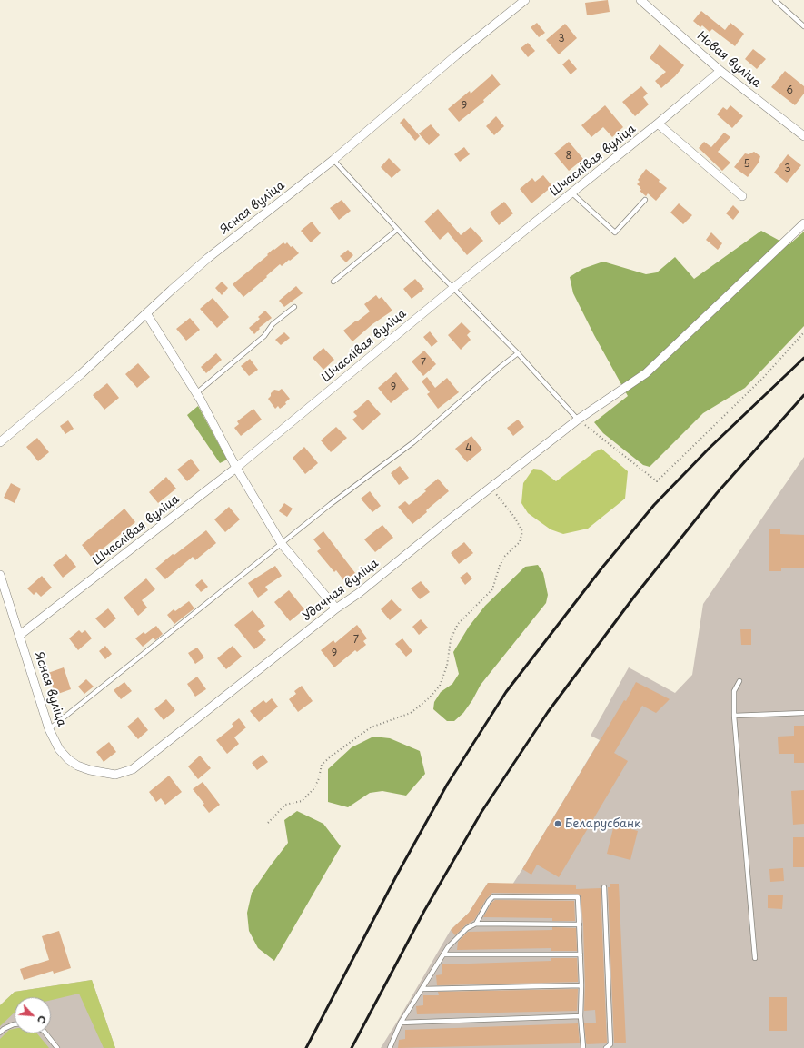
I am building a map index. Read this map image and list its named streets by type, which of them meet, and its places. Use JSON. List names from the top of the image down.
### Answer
{
  "streets": {
    "street": [
      "Новая вуліца",
      "Шчаслівая вуліца",
      "Ясная вуліца",
      "Удачная вуліца"
    ]
  },
  "crossings": [
    ["Новая вуліца", "Шчаслівая вуліца"],
    ["Шчаслівая вуліца", "Ясная вуліца"],
    ["Ясная вуліца", "Удачная вуліца"]
  ],
  "places": ["Беларусбанк"],
  "house_numbers": [
    "3",
    "6",
    "9",
    "8",
    "5",
    "3",
    "7",
    "9",
    "4",
    "7",
    "9"
  ],
  "north": "bottom right"
}
